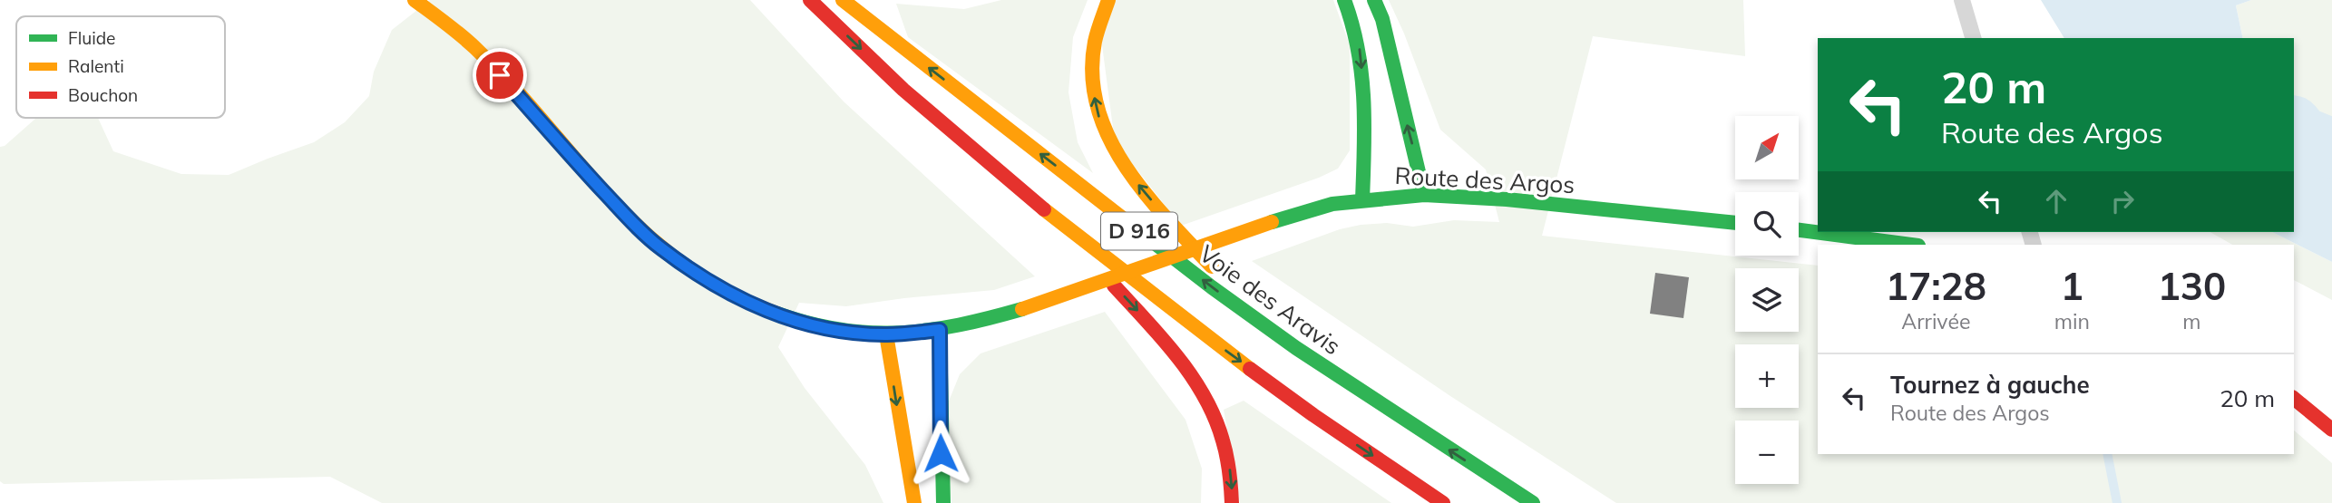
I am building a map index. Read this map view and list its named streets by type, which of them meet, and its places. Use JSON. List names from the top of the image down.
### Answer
{
  "streets": {
    "main road": ["Route des Argos", "D 916", "Voie des Aravis"]
  },
  "legend": ["Fluide", "Ralenti", "Bouchon"],
  "north": "top right",
  "page": {
    "turn": ["20 m", "Route des Argos"],
    "map_buttons": ["+", "−"],
    "eta": [
      "17:28",
      "Arrivée",
      "1",
      "min",
      "130",
      "m"
    ],
    "list": [
      {
        "name": "Tournez à gauche",
        "note": "Route des Argos",
        "value": "20 m"
      }
    ]
  }
}
